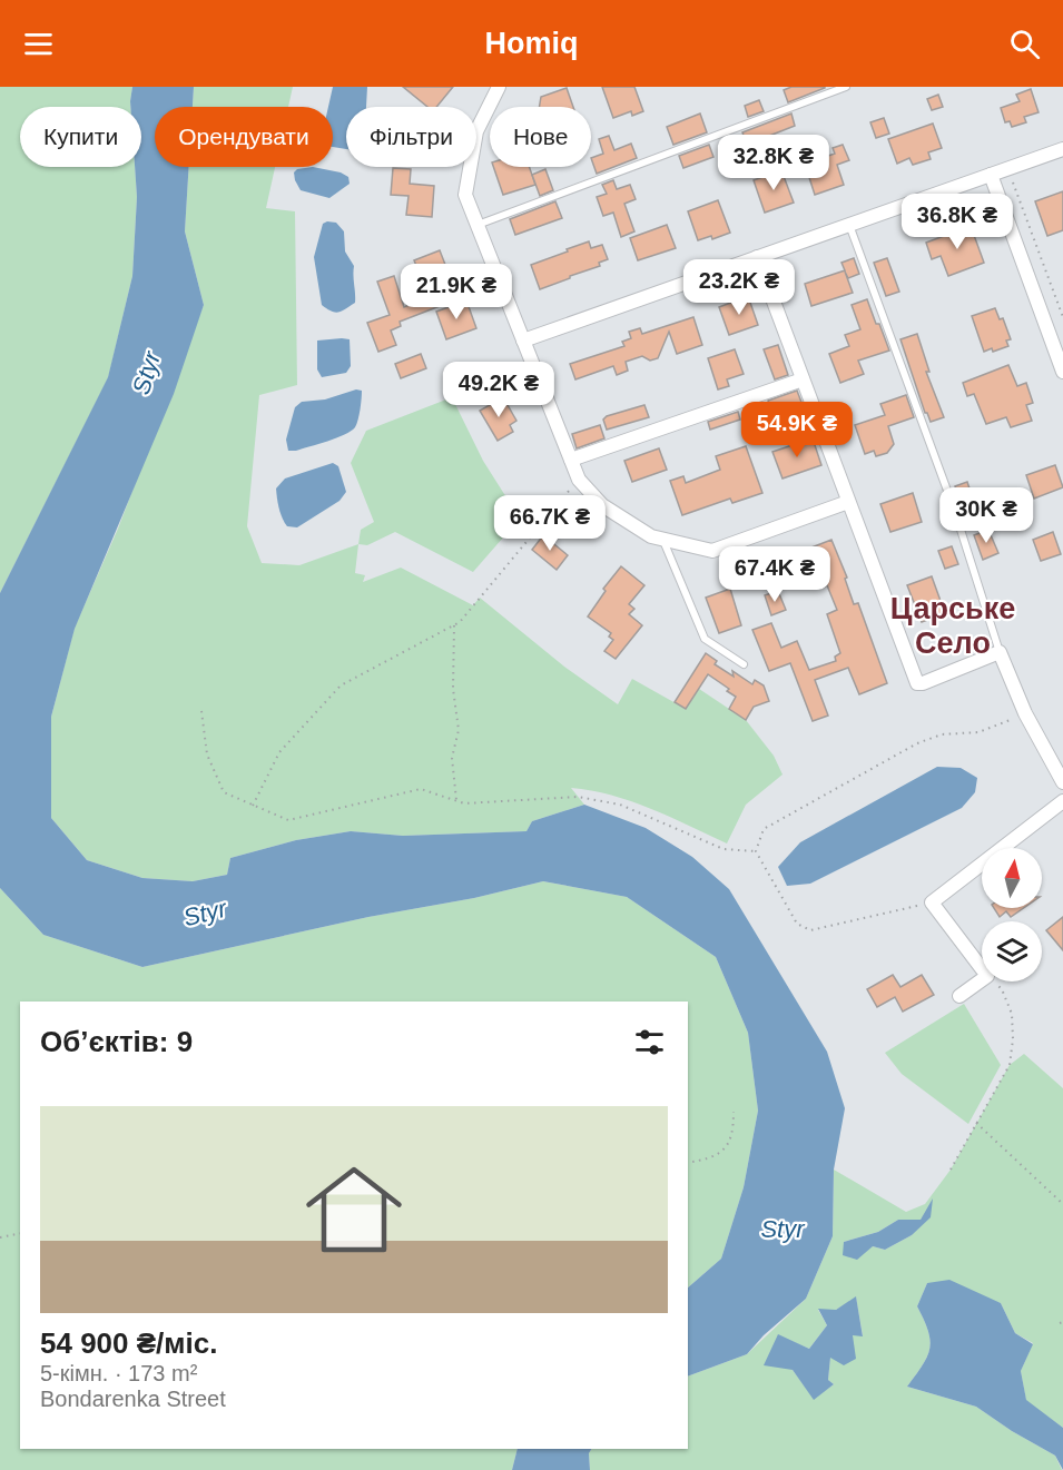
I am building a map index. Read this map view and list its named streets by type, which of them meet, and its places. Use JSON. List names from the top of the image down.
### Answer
{
  "districts": ["Царське Село"],
  "water": ["Styr"],
  "north": "top",
  "page": {
    "header": "Homiq",
    "chip": [
      "Купити",
      "Орендувати",
      "Фільтри",
      "Нове"
    ],
    "price": [
      "32.8K ₴",
      "36.8K ₴",
      "23.2K ₴",
      "21.9K ₴",
      "49.2K ₴",
      "54.9K ₴",
      "30K ₴",
      "66.7K ₴",
      "67.4K ₴"
    ],
    "heading": "Об’єктів: 9",
    "list": [
      {
        "name": "54 900 ₴/міс.",
        "note": "5-кімн. · 173 m² · Bondarenka Street"
      }
    ]
  }
}
